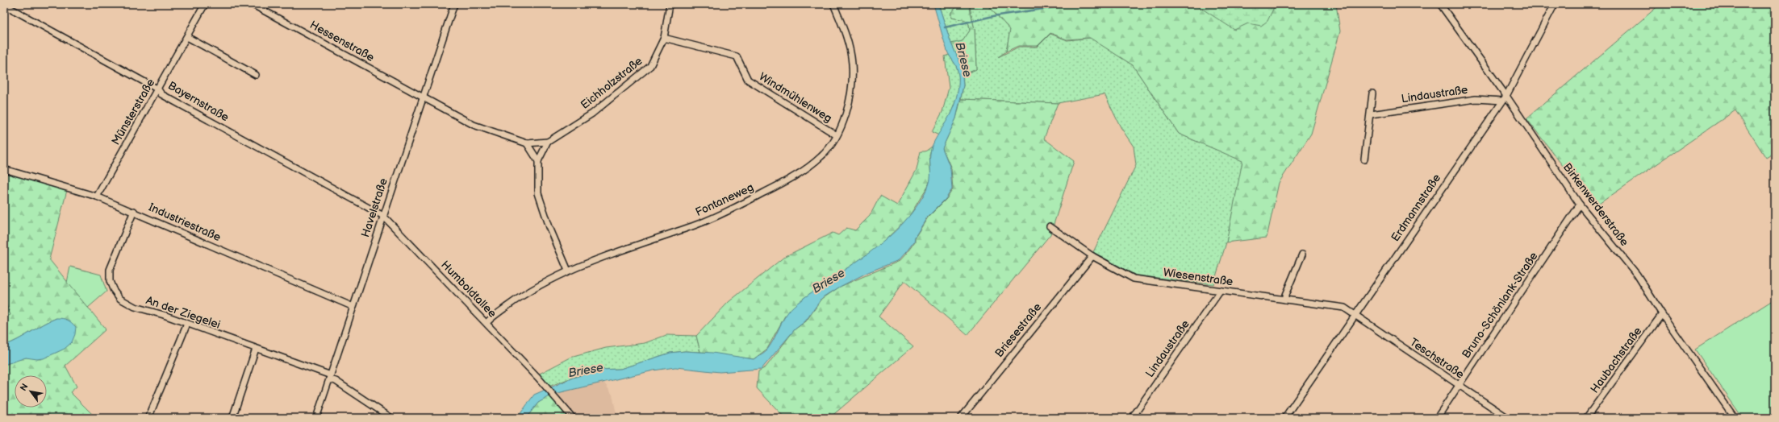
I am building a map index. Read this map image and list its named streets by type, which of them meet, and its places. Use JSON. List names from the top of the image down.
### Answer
{
  "streets": {
    "street": [
      "Hessenstraße",
      "Eichholzstraße",
      "Lindaustraße",
      "Windmühlenweg",
      "Bayernstraße",
      "Münsterstraße",
      "Fontaneweg",
      "Birkenwerderstraße",
      "Havelstraße",
      "Erdmannstraße",
      "Industriestraße",
      "Wiesenstraße",
      "Humboldtallee",
      "Bruno-Schönlank-Straße",
      "An der Ziegelei",
      "Briesestraße",
      "Teschstraße",
      "Haubachstraße"
    ]
  },
  "crossings": [
    ["Hessenstraße", "Eichholzstraße"],
    ["Hessenstraße", "Havelstraße"],
    ["Eichholzstraße", "Windmühlenweg"],
    ["Eichholzstraße", "Havelstraße"],
    ["Lindaustraße", "Birkenwerderstraße"],
    ["Lindaustraße", "Erdmannstraße"],
    ["Lindaustraße", "Wiesenstraße"],
    ["Windmühlenweg", "Fontaneweg"],
    ["Bayernstraße", "Münsterstraße"],
    ["Bayernstraße", "Havelstraße"],
    ["Bayernstraße", "Humboldtallee"],
    ["Münsterstraße", "Industriestraße"],
    ["Fontaneweg", "Humboldtallee"],
    ["Birkenwerderstraße", "Erdmannstraße"],
    ["Birkenwerderstraße", "Bruno-Schönlank-Straße"],
    ["Birkenwerderstraße", "Haubachstraße"],
    ["Havelstraße", "Industriestraße"],
    ["Havelstraße", "Humboldtallee"],
    ["Havelstraße", "An der Ziegelei"],
    ["Erdmannstraße", "Wiesenstraße"],
    ["Erdmannstraße", "Teschstraße"],
    ["Industriestraße", "An der Ziegelei"],
    ["Wiesenstraße", "Briesestraße"],
    ["Wiesenstraße", "Teschstraße"],
    ["Bruno-Schönlank-Straße", "Teschstraße"]
  ],
  "water": ["Briese"],
  "north": "top left"
}
